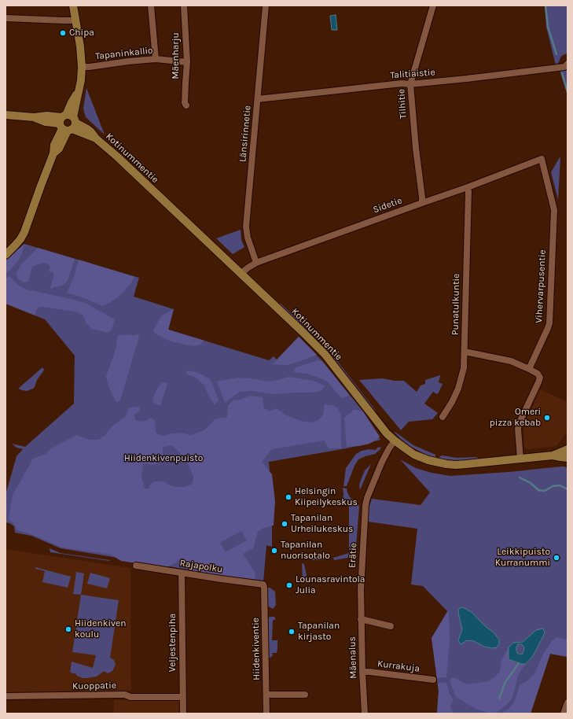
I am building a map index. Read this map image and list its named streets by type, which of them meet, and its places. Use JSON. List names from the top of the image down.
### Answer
{
  "streets": {
    "main road": ["Kotinummentie"],
    "street": [
      "Tapaninkallio",
      "Mäenharju",
      "Talitiaistie",
      "Tilhitie",
      "Länsirinnetie",
      "Sidetie",
      "Vihervarpusentie",
      "Punatulkuntie",
      "Erätie",
      "Rajapolku",
      "Veljestenpiha",
      "Hiidenkiventie",
      "Mäenalus",
      "Kurrakuja",
      "Kuoppatie"
    ]
  },
  "crossings": [
    ["Tapaninkallio", "Mäenharju"],
    ["Talitiaistie", "Tilhitie"],
    ["Talitiaistie", "Länsirinnetie"],
    ["Tilhitie", "Sidetie"],
    ["Länsirinnetie", "Sidetie"],
    ["Kotinummentie", "Sidetie"],
    ["Kotinummentie", "Erätie"],
    ["Sidetie", "Vihervarpusentie"],
    ["Sidetie", "Punatulkuntie"],
    ["Erätie", "Mäenalus"],
    ["Rajapolku", "Veljestenpiha"],
    ["Rajapolku", "Hiidenkiventie"],
    ["Veljestenpiha", "Kuoppatie"],
    ["Mäenalus", "Kurrakuja"]
  ],
  "parks": ["Hiidenkivenpuisto"],
  "places": [
    "Chipa",
    "Omeri pizza kebab",
    "Helsingin Kiipeilykeskus",
    "Tapanilan Urheilukeskus",
    "Tapanilan nuorisotalo",
    "Leikkipuisto Kurranummi",
    "Lounasravintola Julia",
    "Hiidenkiven koulu",
    "Tapanilan kirjasto"
  ]
}
